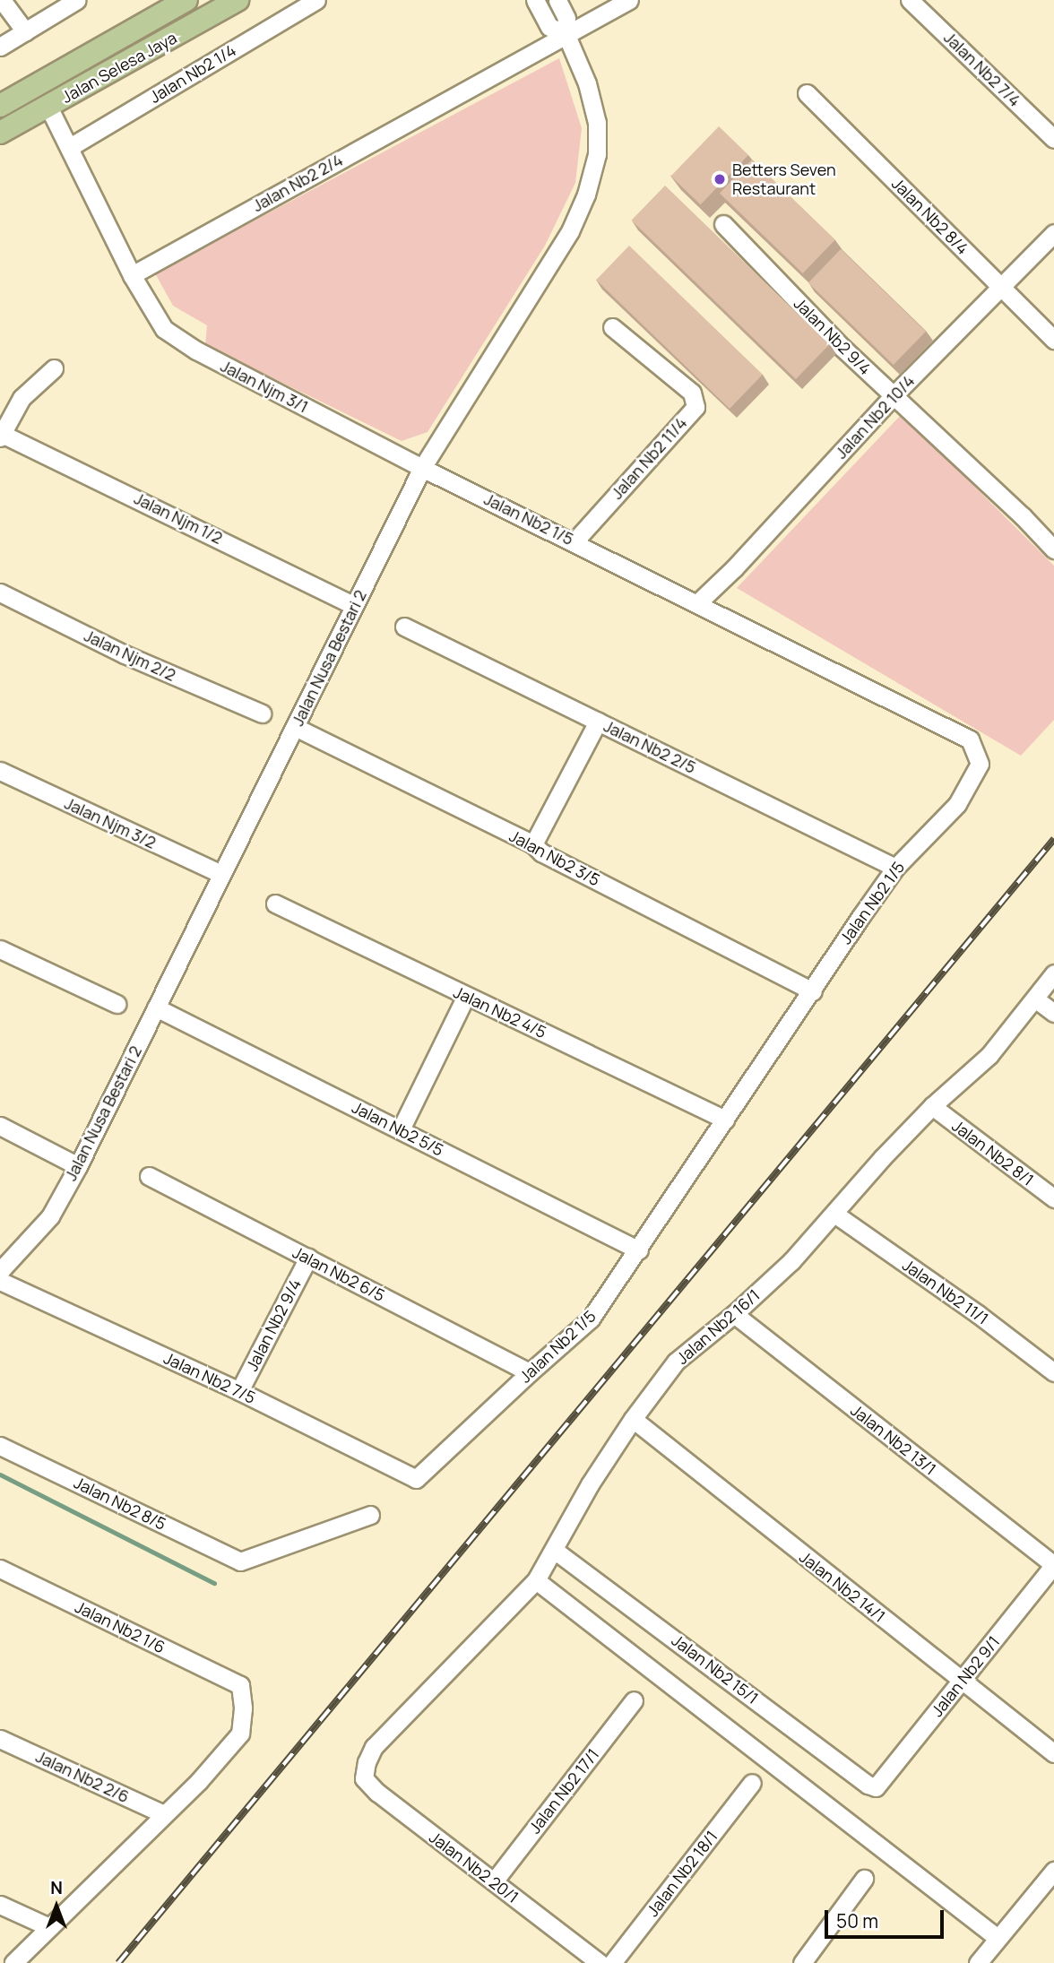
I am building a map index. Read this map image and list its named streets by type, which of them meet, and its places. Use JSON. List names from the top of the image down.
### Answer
{
  "streets": {
    "main road": ["Jalan Selesa Jaya"],
    "street": [
      "Jalan Nb2 7/4",
      "Jalan Nb2 1/4",
      "Jalan Nb2 2/4",
      "Jalan Nb2 8/4",
      "Jalan Nb2 9/4",
      "Jalan Njm 3/1",
      "Jalan Nb2 10/4",
      "Jalan Nb2 11/4",
      "Jalan Njm 1/2",
      "Jalan Nb2 1/5",
      "Jalan Njm 2/2",
      "Jalan Nusa Bestari 2",
      "Jalan Nb2 2/5",
      "Jalan Njm 3/2",
      "Jalan Nb2 3/5",
      "Jalan Nb2 4/5",
      "Jalan Nb2 5/5",
      "Jalan Nb2 8/1",
      "Jalan Nb2 6/5",
      "Jalan Nb2 11/1",
      "Jalan Nb2 16/1",
      "Jalan Nb2 7/5",
      "Jalan Nb2 13/1",
      "Jalan Nb2 8/5",
      "Jalan Nb2 14/1",
      "Jalan Nb2 1/6",
      "Jalan Nb2 15/1",
      "Jalan Nb2 9/1",
      "Jalan Nb2 2/6",
      "Jalan Nb2 17/1",
      "Jalan Nb2 20/1",
      "Jalan Nb2 18/1"
    ]
  },
  "crossings": [
    ["Jalan Nb2 2/4", "Jalan Njm 3/1"],
    ["Jalan Nb2 2/4", "Jalan Nusa Bestari 2"],
    ["Jalan Nb2 8/4", "Jalan Nb2 10/4"],
    ["Jalan Nb2 9/4", "Jalan Nb2 10/4"],
    ["Jalan Nb2 9/4", "Jalan Nb2 6/5"],
    ["Jalan Nb2 9/4", "Jalan Nb2 7/5"],
    ["Jalan Njm 3/1", "Jalan Nb2 1/5"],
    ["Jalan Njm 3/1", "Jalan Nusa Bestari 2"],
    ["Jalan Nb2 10/4", "Jalan Nb2 1/5"],
    ["Jalan Nb2 11/4", "Jalan Nb2 1/5"],
    ["Jalan Njm 1/2", "Jalan Nusa Bestari 2"],
    ["Jalan Nb2 1/5", "Jalan Nusa Bestari 2"],
    ["Jalan Nb2 1/5", "Jalan Nb2 2/5"],
    ["Jalan Nb2 1/5", "Jalan Nb2 3/5"],
    ["Jalan Nb2 1/5", "Jalan Nb2 4/5"],
    ["Jalan Nb2 1/5", "Jalan Nb2 5/5"],
    ["Jalan Nb2 1/5", "Jalan Nb2 6/5"],
    ["Jalan Nb2 1/5", "Jalan Nb2 7/5"],
    ["Jalan Nusa Bestari 2", "Jalan Njm 3/2"],
    ["Jalan Nusa Bestari 2", "Jalan Nb2 3/5"],
    ["Jalan Nusa Bestari 2", "Jalan Nb2 5/5"],
    ["Jalan Nb2 8/1", "Jalan Nb2 16/1"],
    ["Jalan Nb2 11/1", "Jalan Nb2 16/1"],
    ["Jalan Nb2 16/1", "Jalan Nb2 13/1"],
    ["Jalan Nb2 16/1", "Jalan Nb2 14/1"],
    ["Jalan Nb2 16/1", "Jalan Nb2 15/1"],
    ["Jalan Nb2 16/1", "Jalan Nb2 20/1"],
    ["Jalan Nb2 13/1", "Jalan Nb2 9/1"],
    ["Jalan Nb2 14/1", "Jalan Nb2 9/1"],
    ["Jalan Nb2 1/6", "Jalan Nb2 2/6"],
    ["Jalan Nb2 15/1", "Jalan Nb2 9/1"],
    ["Jalan Nb2 17/1", "Jalan Nb2 20/1"]
  ],
  "places": ["Betters Seven Restaurant"],
  "scale_bar": "50 m",
  "north": "top"
}
